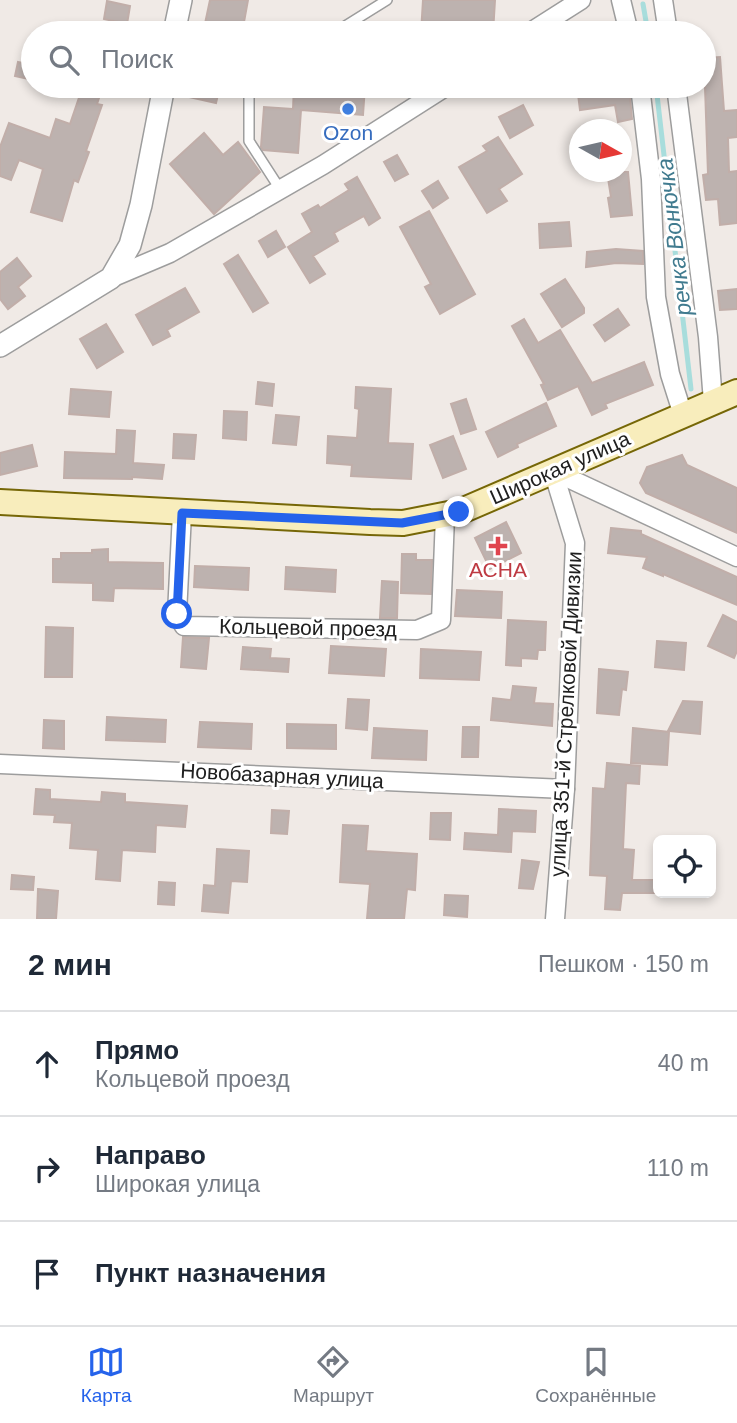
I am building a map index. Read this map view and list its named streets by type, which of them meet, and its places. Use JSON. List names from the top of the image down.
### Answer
{
  "streets": {
    "main road": ["Широкая улица"],
    "street": ["Кольцевой проезд", "улица 351-й Стрелковой Дивизии", "Новобазарная улица"]
  },
  "crossings": [
    ["Широкая улица", "Кольцевой проезд"],
    ["Широкая улица", "улица 351-й Стрелковой Дивизии"],
    ["улица 351-й Стрелковой Дивизии", "Новобазарная улица"]
  ],
  "water": ["речка Вонючка"],
  "places": {
    "other": ["Ozon"],
    "health": ["АСНА"]
  },
  "north": "right",
  "page": {
    "search": "Поиск",
    "heading": ["2 мин", "Пешком · 150 m"],
    "list": [
      ["Прямо", "Кольцевой проезд", "40 m"],
      ["Направо", "Широкая улица", "110 m"],
      "Пункт назначения"
    ],
    "nav": ["Карта", "Маршрут", "Сохранённые"]
  }
}
